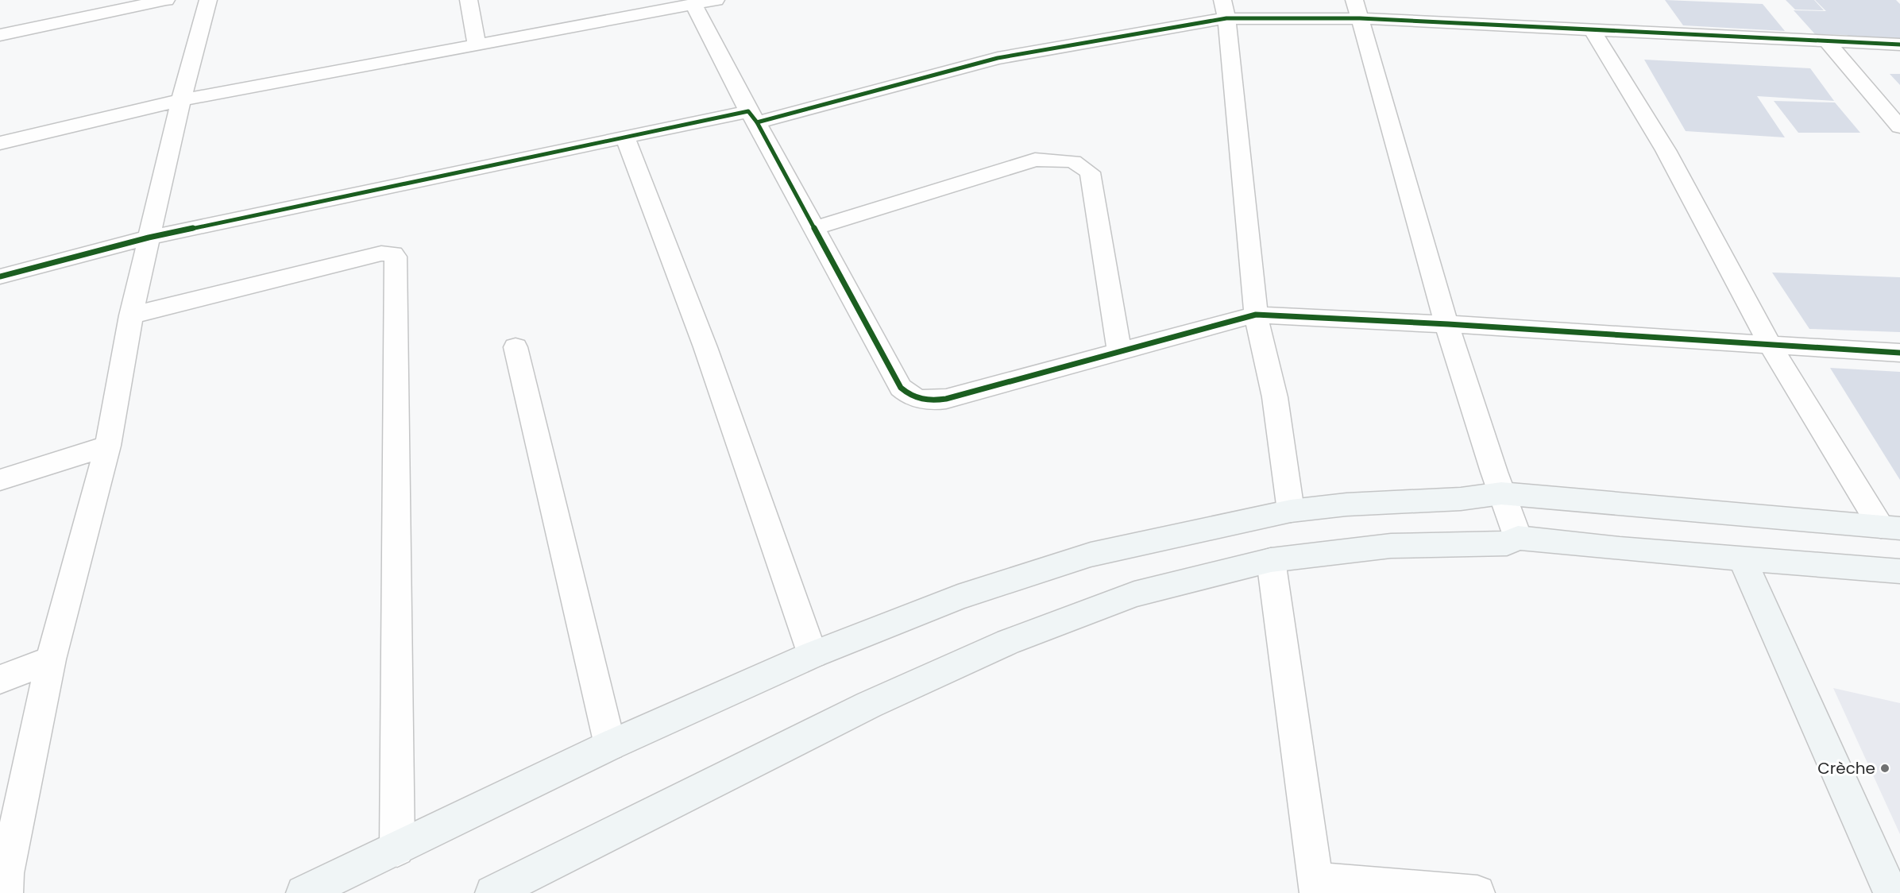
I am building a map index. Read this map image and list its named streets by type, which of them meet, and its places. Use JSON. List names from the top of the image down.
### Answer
{
  "places": ["Crèche"]
}
